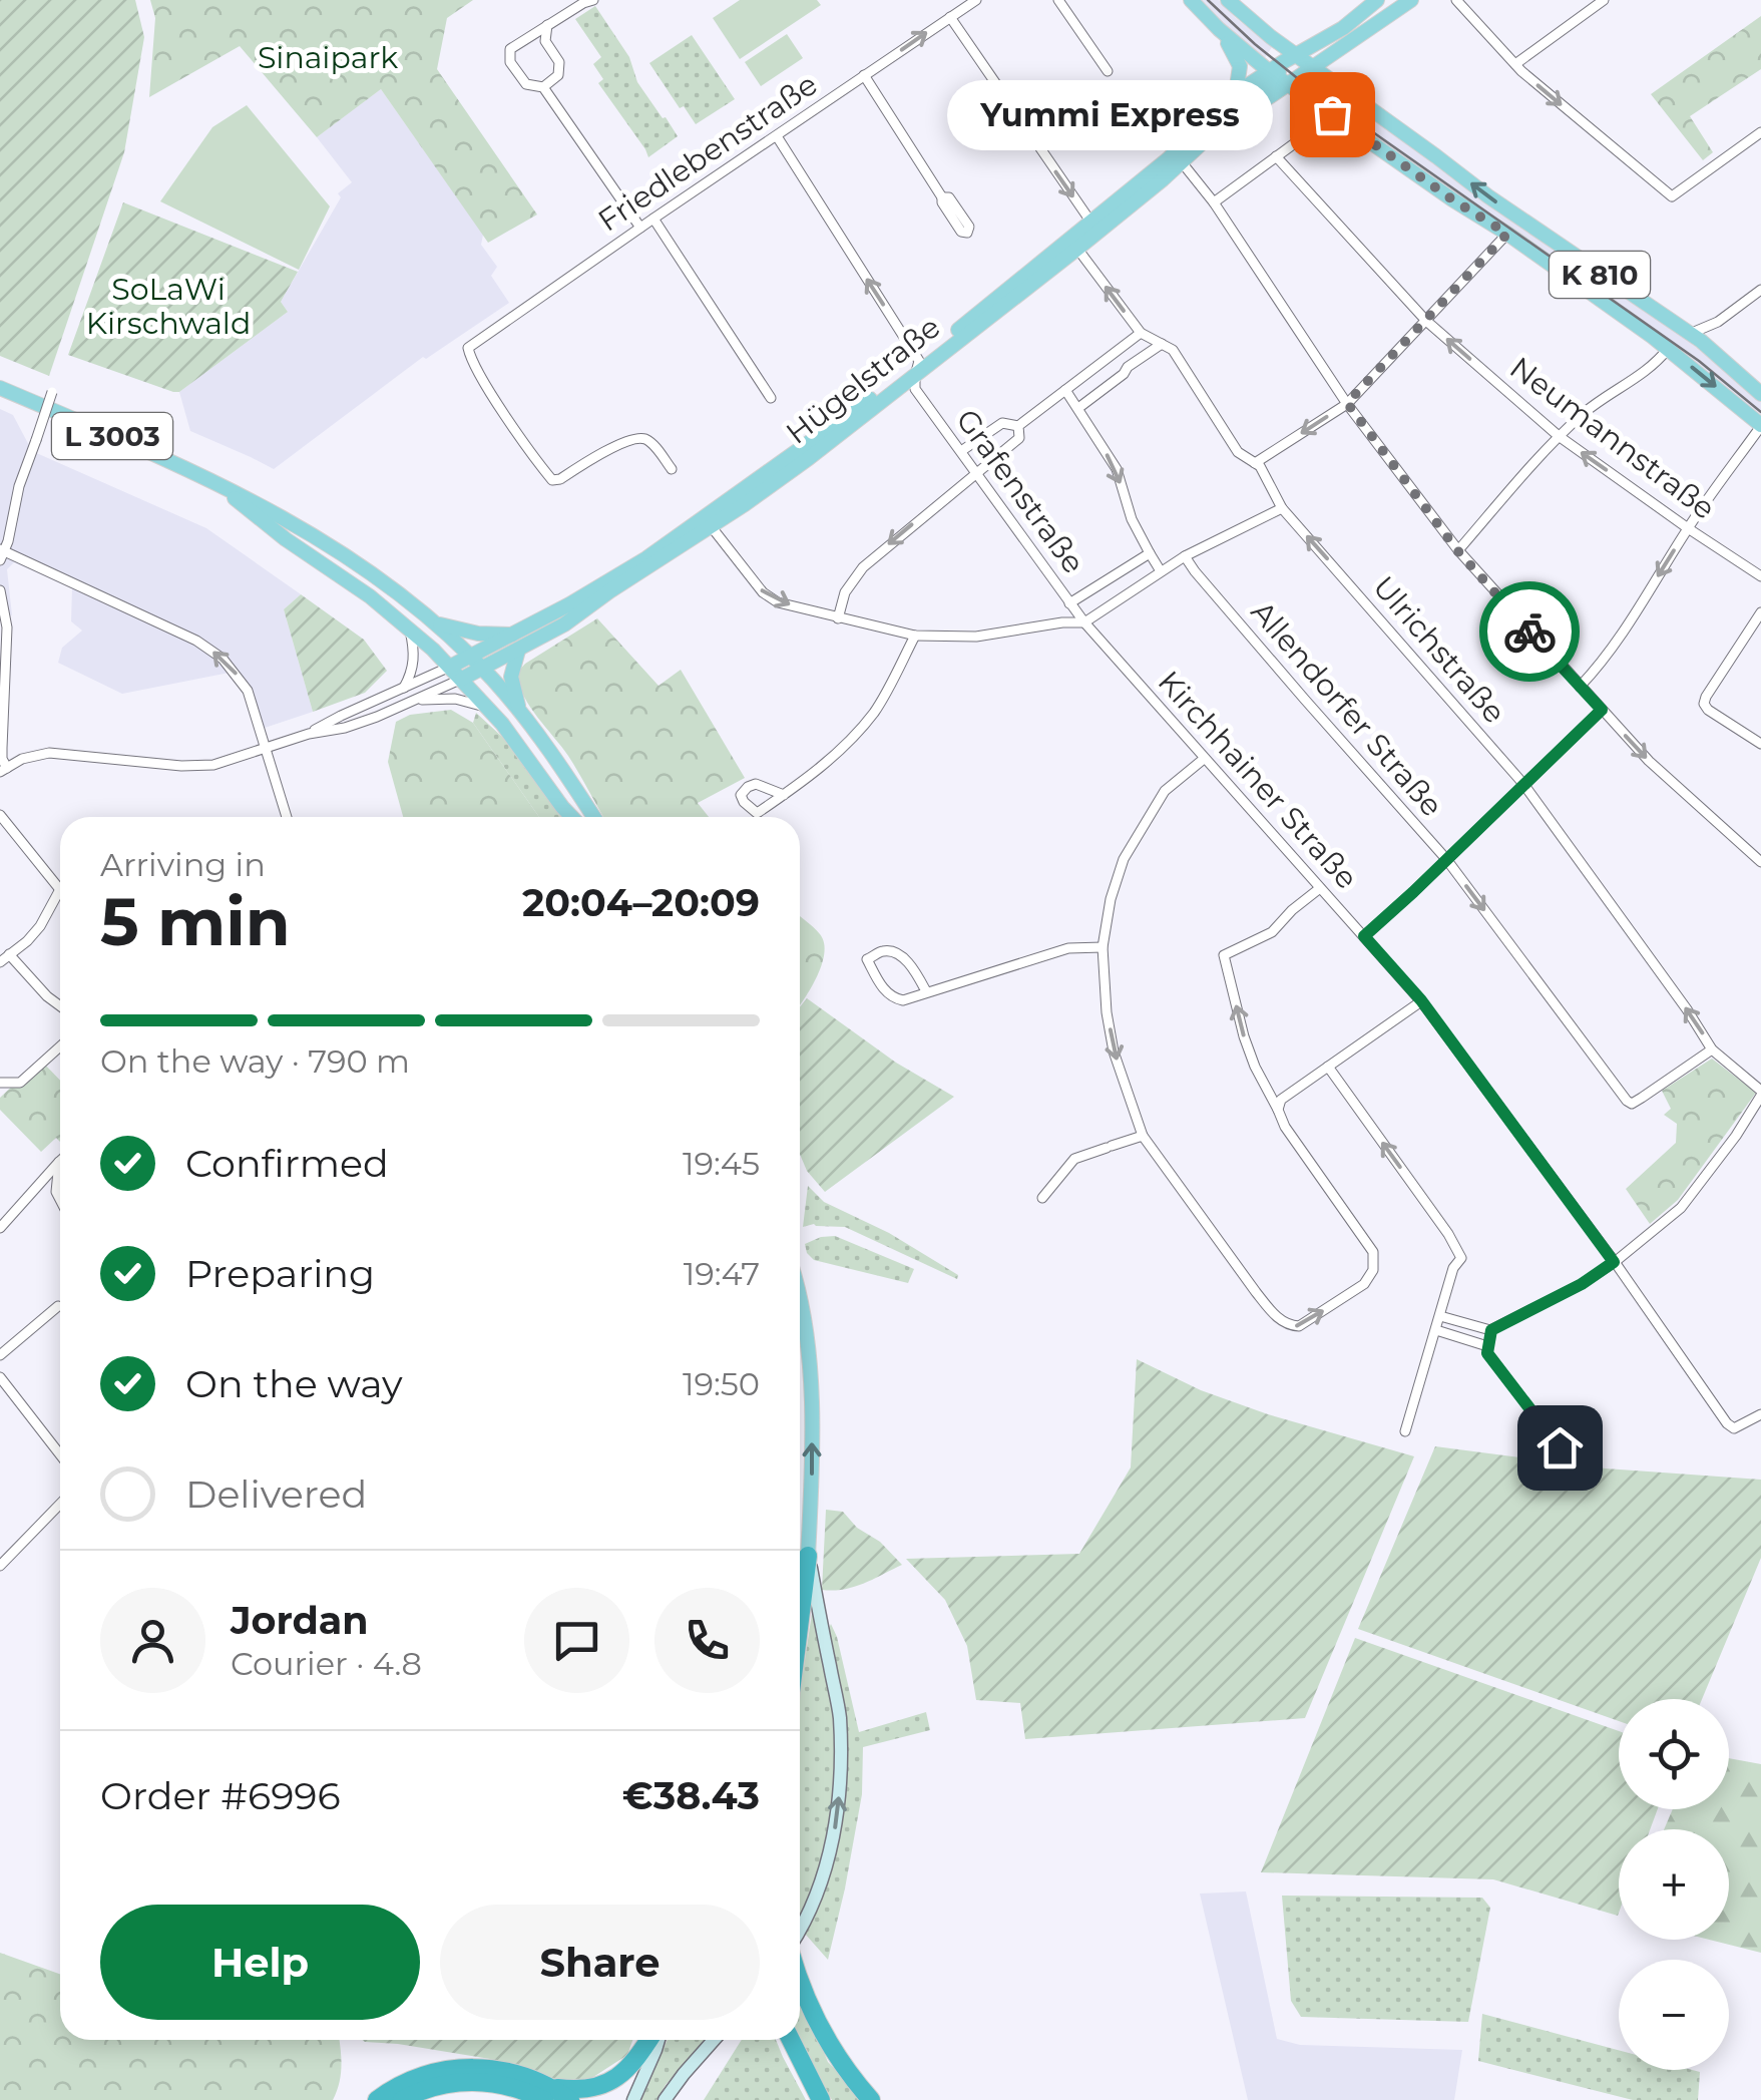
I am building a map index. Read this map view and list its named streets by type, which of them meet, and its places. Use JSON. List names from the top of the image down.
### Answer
{
  "streets": {
    "main road": ["K 810", "Hügelstraße", "L 3003"],
    "street": [
      "Friedlebenstraße",
      "Neumannstraße",
      "Grafenstraße",
      "Ulrichstraße",
      "Allendorfer Straße",
      "Kirchhainer Straße"
    ]
  },
  "crossings": [
    ["Friedlebenstraße", "Grafenstraße"],
    ["K 810", "Hügelstraße"],
    ["Hügelstraße", "L 3003"],
    ["Hügelstraße", "Grafenstraße"],
    ["Hügelstraße", "Ulrichstraße"],
    ["Grafenstraße", "Kirchhainer Straße"],
    ["Ulrichstraße", "Allendorfer Straße"]
  ],
  "one_way": [
    "Neumannstraße",
    "Grafenstraße",
    "Ulrichstraße",
    "Allendorfer Straße"
  ],
  "parks": ["Sinaipark", "SoLaWi Kirschwald"],
  "places": ["Yummi Express"],
  "page": {
    "bubble": "Yummi Express",
    "heading": ["5 min", "Arriving in", "20:04–20:09"],
    "panel": [
      "Jordan",
      "Courier · 4.8",
      "Order #6996",
      "€38.43"
    ],
    "bar": "On the way · 790 m",
    "list": [
      ["Confirmed", "19:45"],
      ["Preparing", "19:47"],
      ["On the way", "19:50"],
      "Delivered"
    ],
    "map_buttons": ["+", "−"],
    "buttons": ["Help", "Share"]
  }
}
